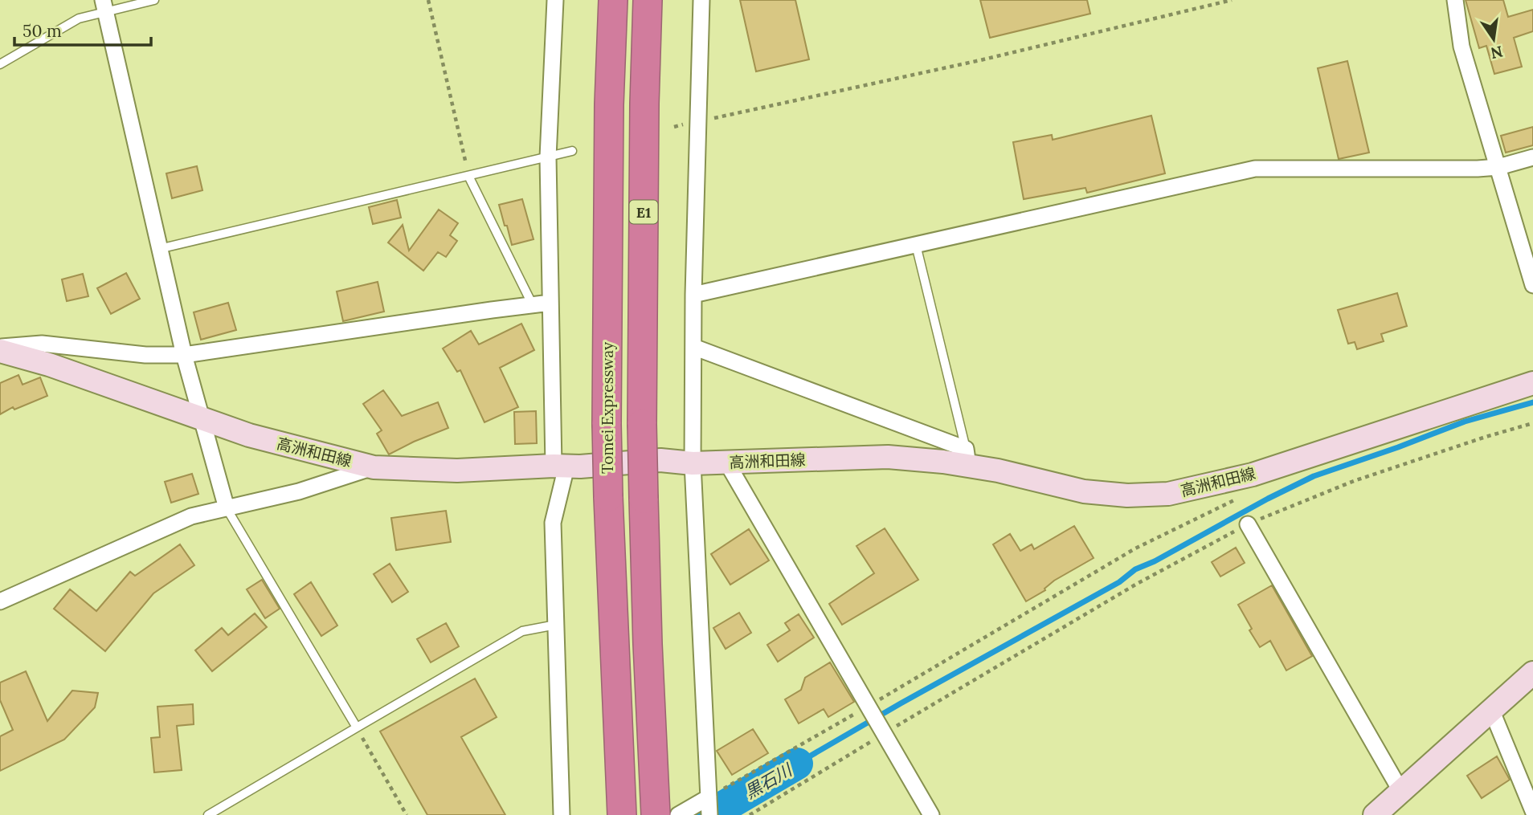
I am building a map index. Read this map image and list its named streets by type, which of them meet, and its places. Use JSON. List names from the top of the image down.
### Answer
{
  "streets": {
    "highway": ["E1", "Tomei Expressway"],
    "main road": ["高洲和田線"]
  },
  "water": ["黒石川"],
  "scale_bar": "50 m",
  "north": "bottom"
}
